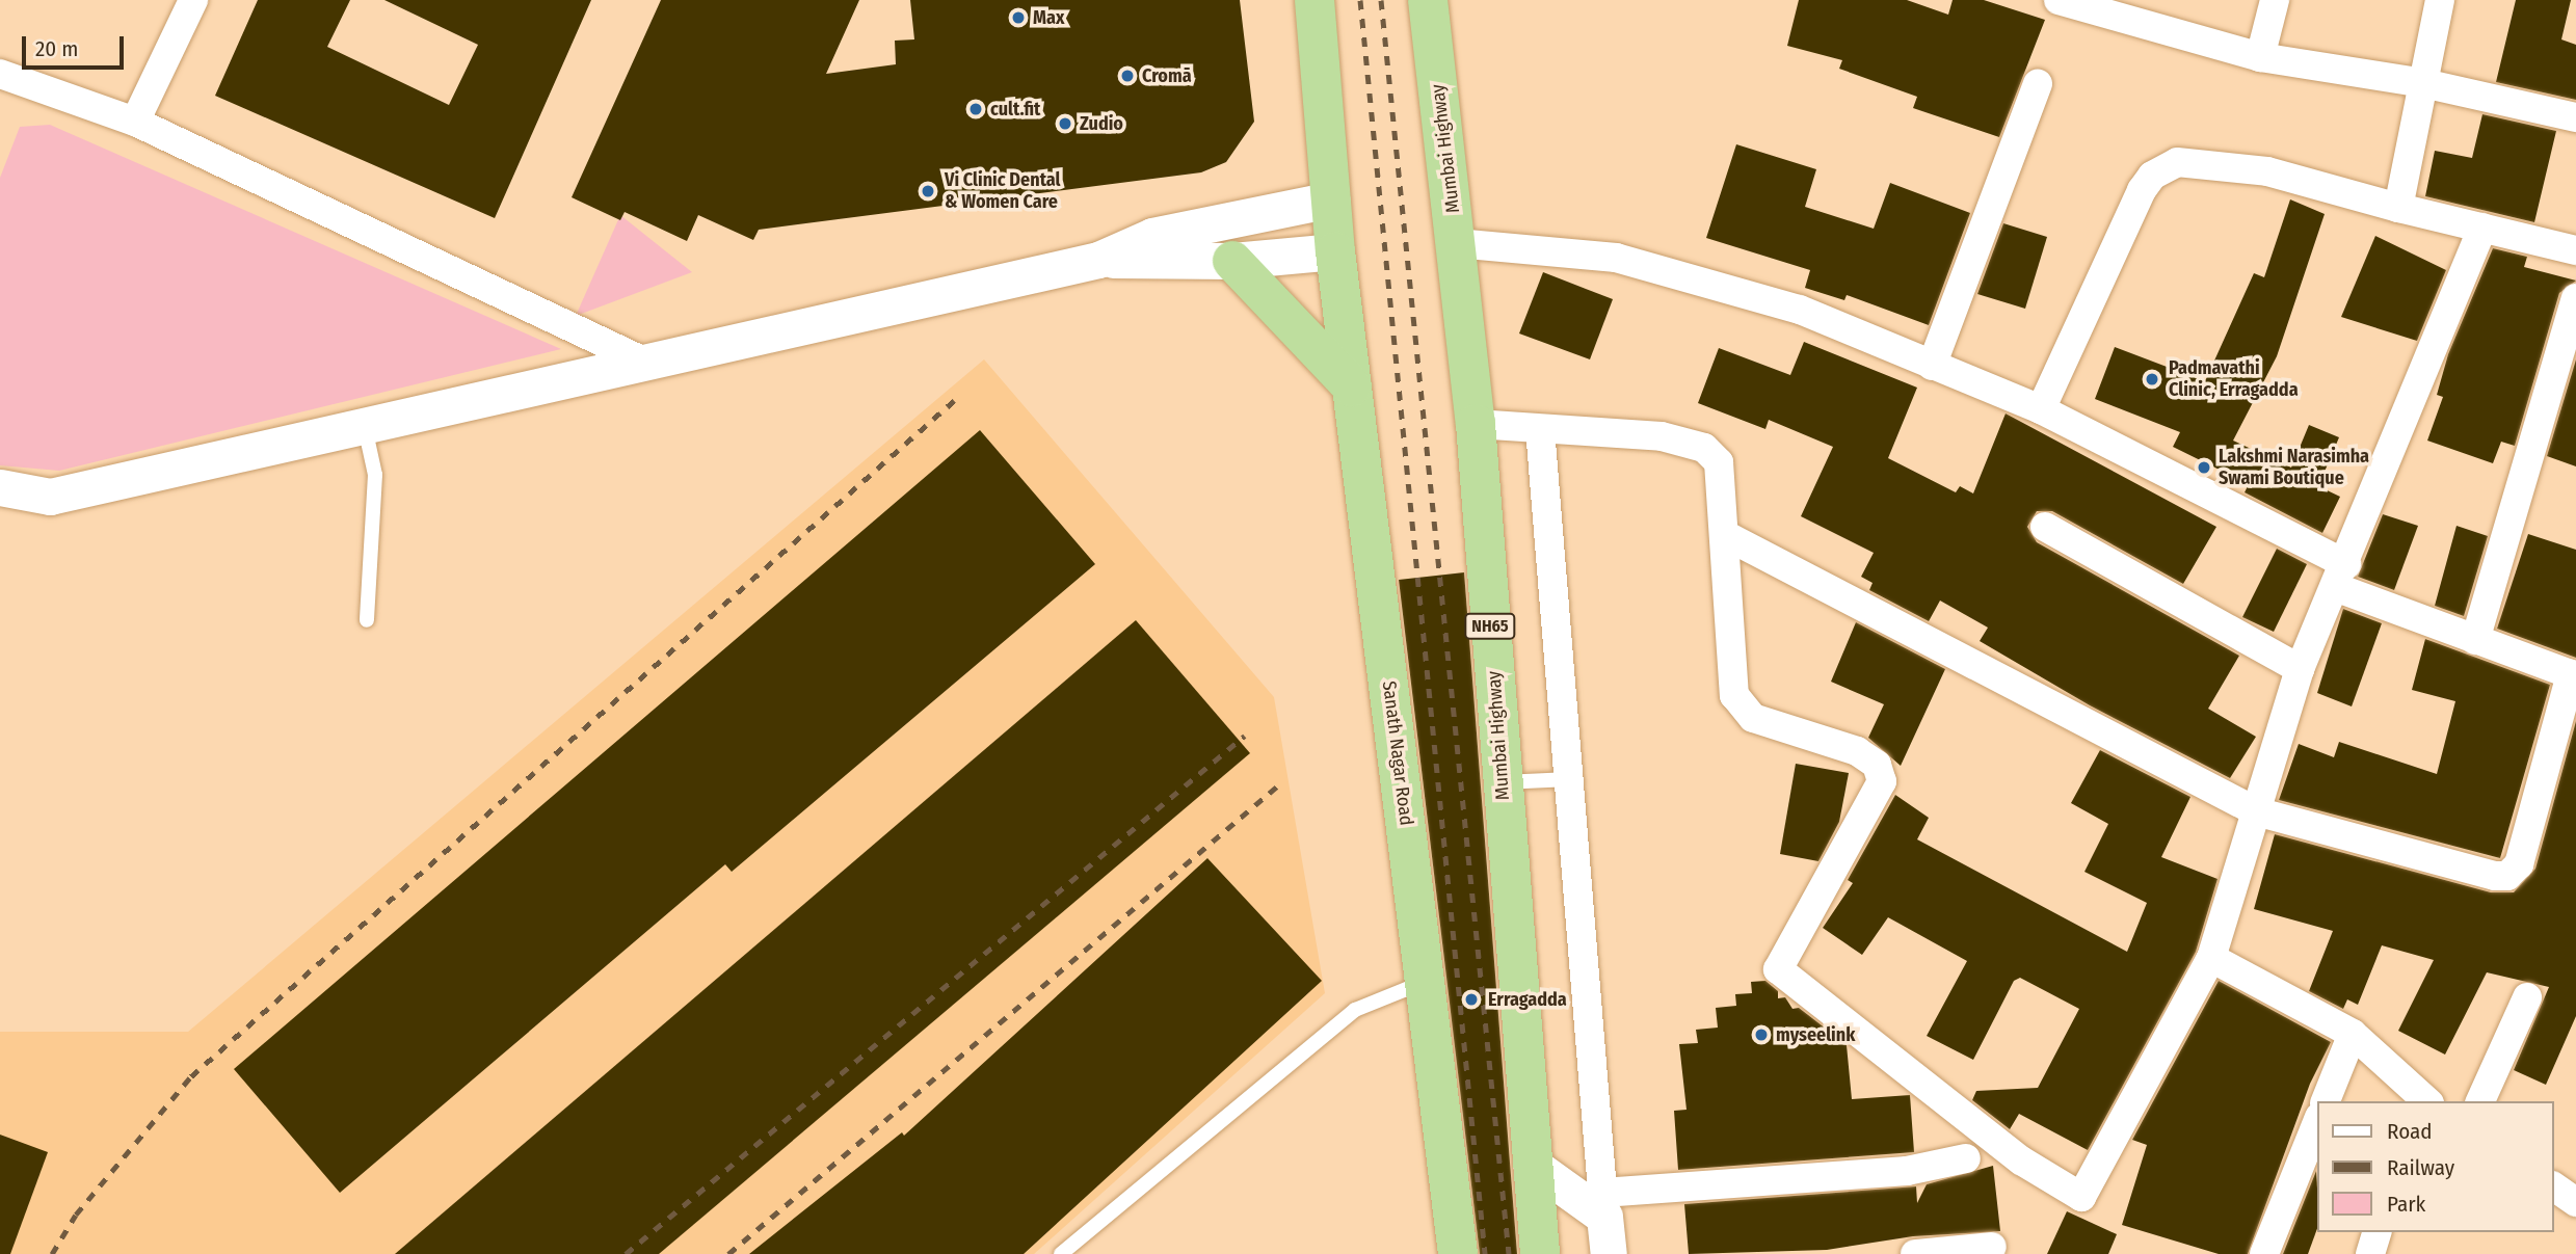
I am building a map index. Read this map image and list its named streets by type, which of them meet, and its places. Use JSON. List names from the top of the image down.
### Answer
{
  "streets": {
    "highway": ["Mumbai Highway", "NH65", "Sanath Nagar Road"]
  },
  "places": [
    "Max",
    "Cromā",
    "cult.fit",
    "Zudio",
    "Vi Clinic Dental & Women Care",
    "Padmavathi Clinic, Erragadda",
    "Lakshmi Narasimha Swami Boutique",
    "Erragadda",
    "myseelink"
  ],
  "legend": ["Road", "Railway", "Park"],
  "scale_bar": "20 m"
}
